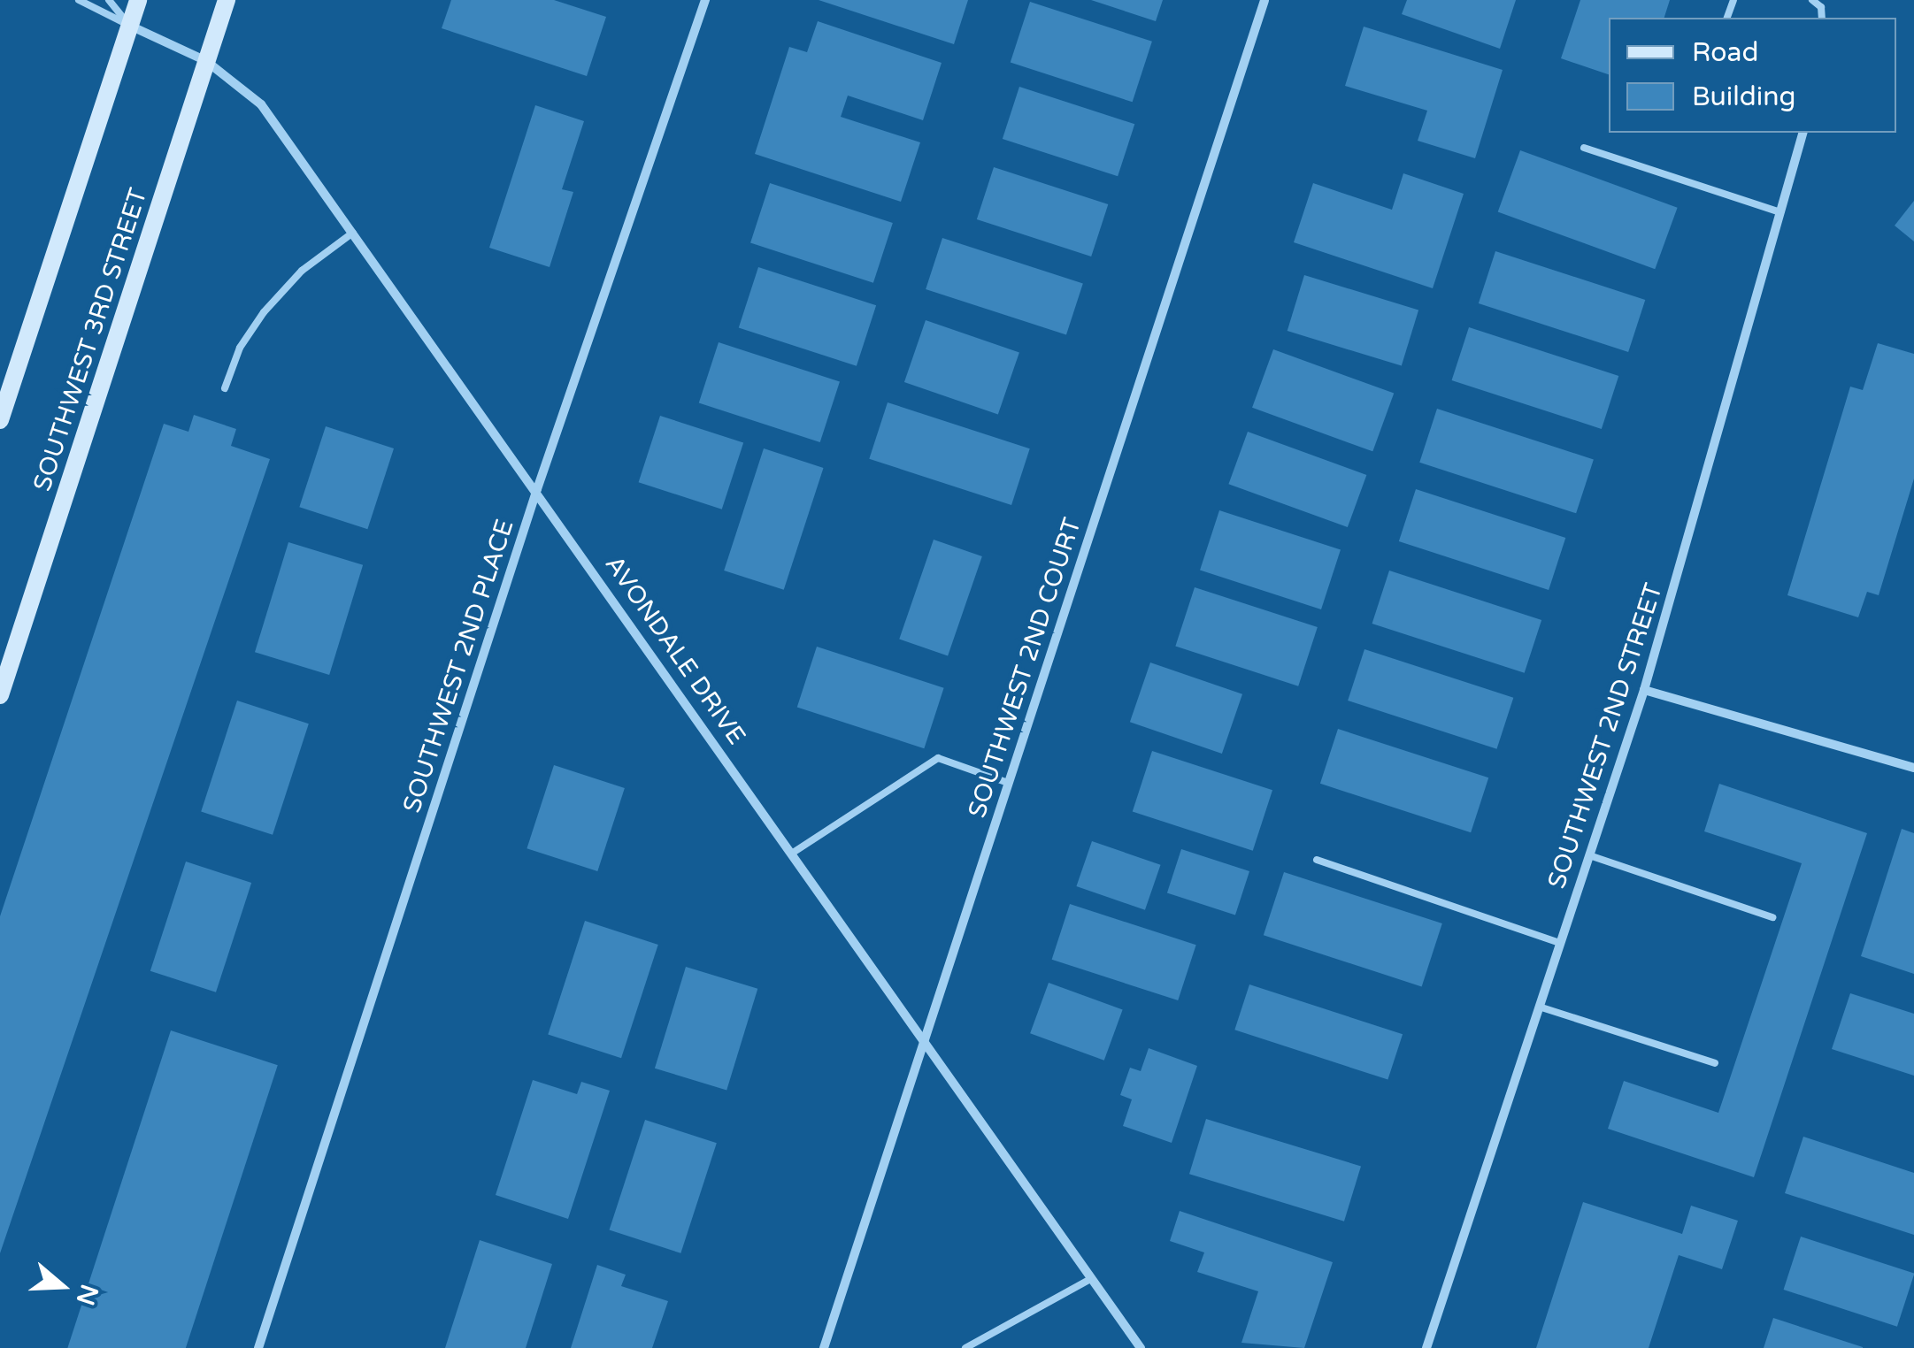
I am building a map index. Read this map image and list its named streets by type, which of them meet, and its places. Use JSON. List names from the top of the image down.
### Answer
{
  "streets": {
    "street": [
      "SOUTHWEST 3RD STREET",
      "AVONDALE DRIVE",
      "SOUTHWEST 2ND PLACE",
      "SOUTHWEST 2ND COURT",
      "SOUTHWEST 2ND STREET"
    ]
  },
  "crossings": [
    ["SOUTHWEST 3RD STREET", "AVONDALE DRIVE"],
    ["AVONDALE DRIVE", "SOUTHWEST 2ND PLACE"],
    ["AVONDALE DRIVE", "SOUTHWEST 2ND COURT"]
  ],
  "legend": ["Road", "Building"],
  "north": "right"
}
